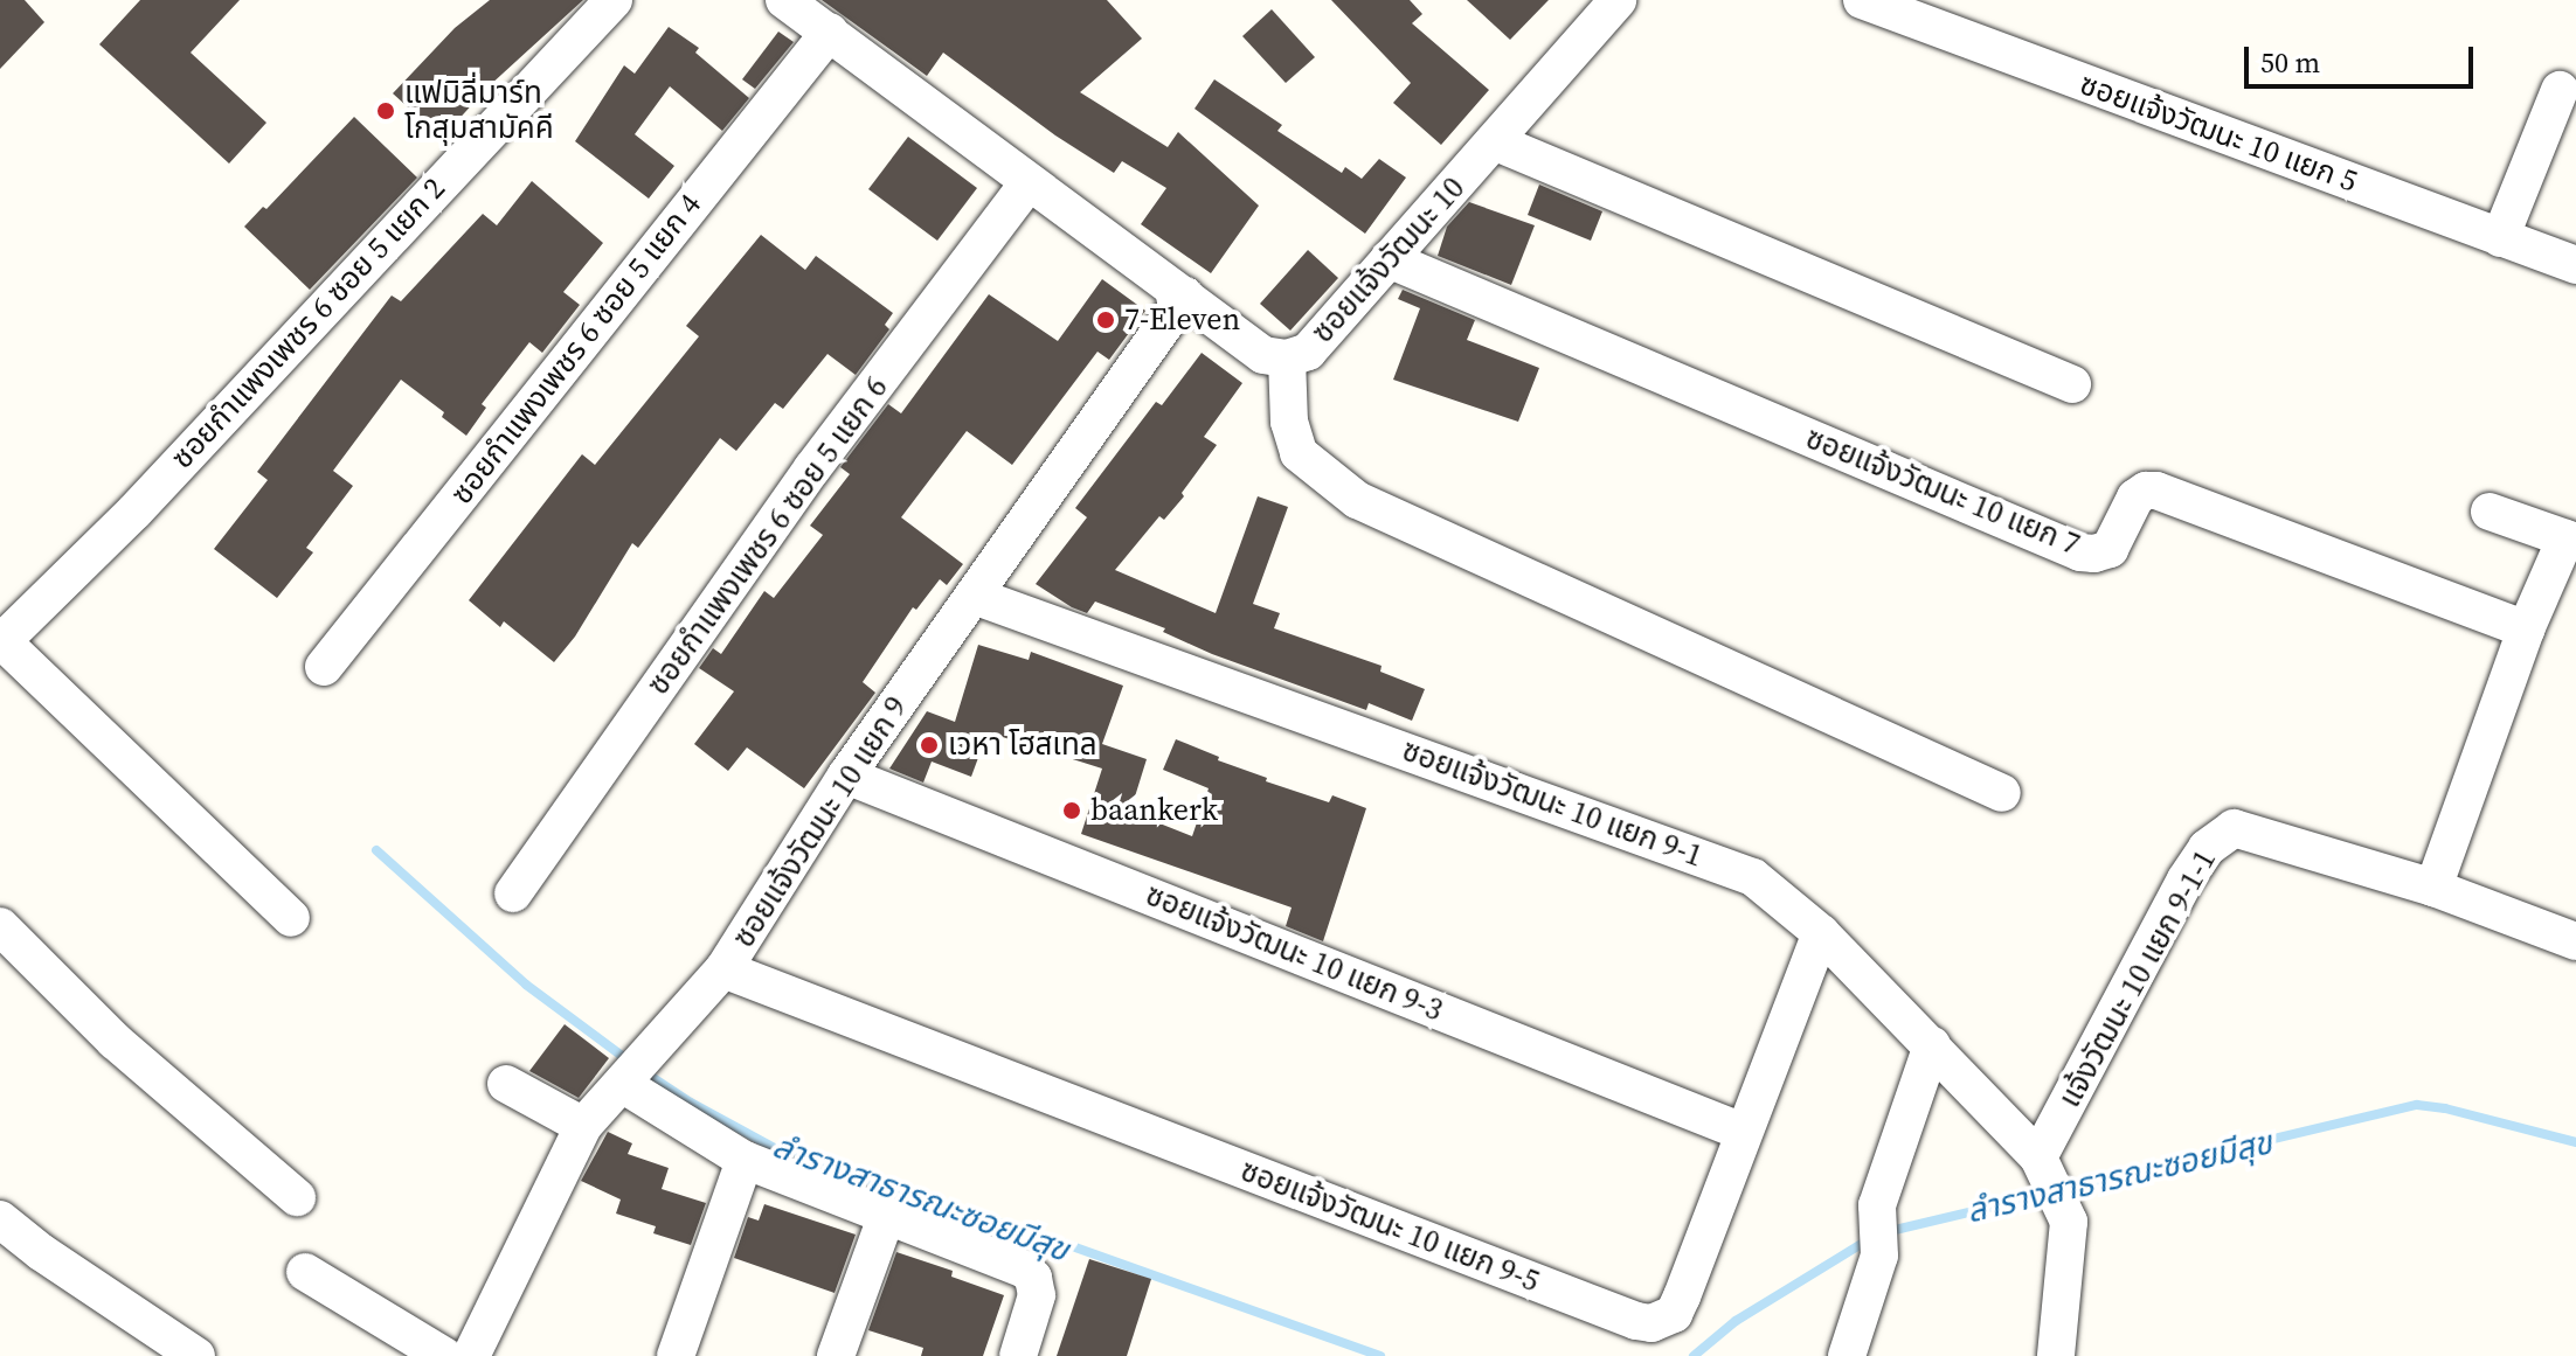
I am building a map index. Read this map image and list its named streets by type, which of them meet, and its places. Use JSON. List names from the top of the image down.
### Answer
{
  "streets": {
    "street": [
      "ซอยแจ้งวัฒนะ 10 แยก 5",
      "ซอยแจ้งวัฒนะ 10",
      "ซอยกำแพงเพชร 6 ซอย 5 แยก 2",
      "ซอยกำแพงเพชร 6 ซอย 5 แยก 4",
      "ซอยแจ้งวัฒนะ 10 แยก 7",
      "ซอยกำแพงเพชร 6 ซอย 5 แยก 6",
      "ซอยแจ้งวัฒนะ 10 แยก 9-1",
      "ซอยแจ้งวัฒนะ 10 แยก 9",
      "ซอยแจ้งวัฒนะ 10 แยก 9-3",
      "แจ้งวัฒนะ 10 แยก 9-1-1",
      "ซอยแจ้งวัฒนะ 10 แยก 9-5"
    ]
  },
  "crossings": [
    ["ซอยแจ้งวัฒนะ 10", "ซอยกำแพงเพชร 6 ซอย 5 แยก 4"],
    ["ซอยแจ้งวัฒนะ 10", "ซอยแจ้งวัฒนะ 10 แยก 7"],
    ["ซอยแจ้งวัฒนะ 10", "ซอยกำแพงเพชร 6 ซอย 5 แยก 6"],
    ["ซอยแจ้งวัฒนะ 10", "ซอยแจ้งวัฒนะ 10 แยก 9"],
    ["ซอยแจ้งวัฒนะ 10 แยก 9-1", "ซอยแจ้งวัฒนะ 10 แยก 9"],
    ["ซอยแจ้งวัฒนะ 10 แยก 9-1", "แจ้งวัฒนะ 10 แยก 9-1-1"],
    ["ซอยแจ้งวัฒนะ 10 แยก 9-1", "ซอยแจ้งวัฒนะ 10 แยก 9-5"],
    ["ซอยแจ้งวัฒนะ 10 แยก 9", "ซอยแจ้งวัฒนะ 10 แยก 9-3"],
    ["ซอยแจ้งวัฒนะ 10 แยก 9", "ซอยแจ้งวัฒนะ 10 แยก 9-5"],
    ["ซอยแจ้งวัฒนะ 10 แยก 9-3", "ซอยแจ้งวัฒนะ 10 แยก 9-5"]
  ],
  "water": ["ลำรางสาธารณะซอยมีสุข"],
  "places": [
    "แฟมิลี่มาร์ท โกสุมสามัคคี",
    "7-Eleven",
    "เวหา โฮสเทล",
    "baankerk"
  ],
  "scale_bar": "50 m"
}
